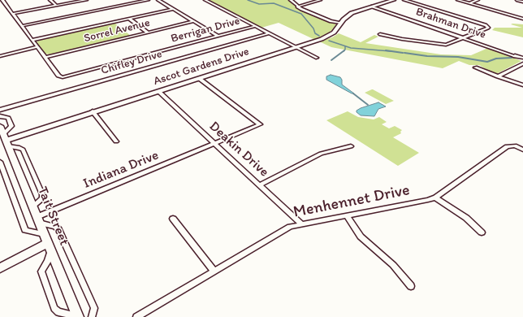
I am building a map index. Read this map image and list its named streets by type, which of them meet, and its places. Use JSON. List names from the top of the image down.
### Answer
{
  "streets": {
    "street": [
      "Brahman Drive",
      "Berrigan Drive",
      "Sorrel Avenue",
      "Chifley Drive",
      "Ascot Gardens Drive",
      "Deakin Drive",
      "Indiana Drive",
      "Menhennet Drive",
      "Tait Street"
    ]
  },
  "crossings": [
    ["Brahman Drive", "Ascot Gardens Drive"],
    ["Berrigan Drive", "Sorrel Avenue"],
    ["Ascot Gardens Drive", "Deakin Drive"],
    ["Ascot Gardens Drive", "Indiana Drive"],
    ["Ascot Gardens Drive", "Tait Street"],
    ["Deakin Drive", "Indiana Drive"],
    ["Deakin Drive", "Menhennet Drive"],
    ["Indiana Drive", "Tait Street"]
  ]
}
